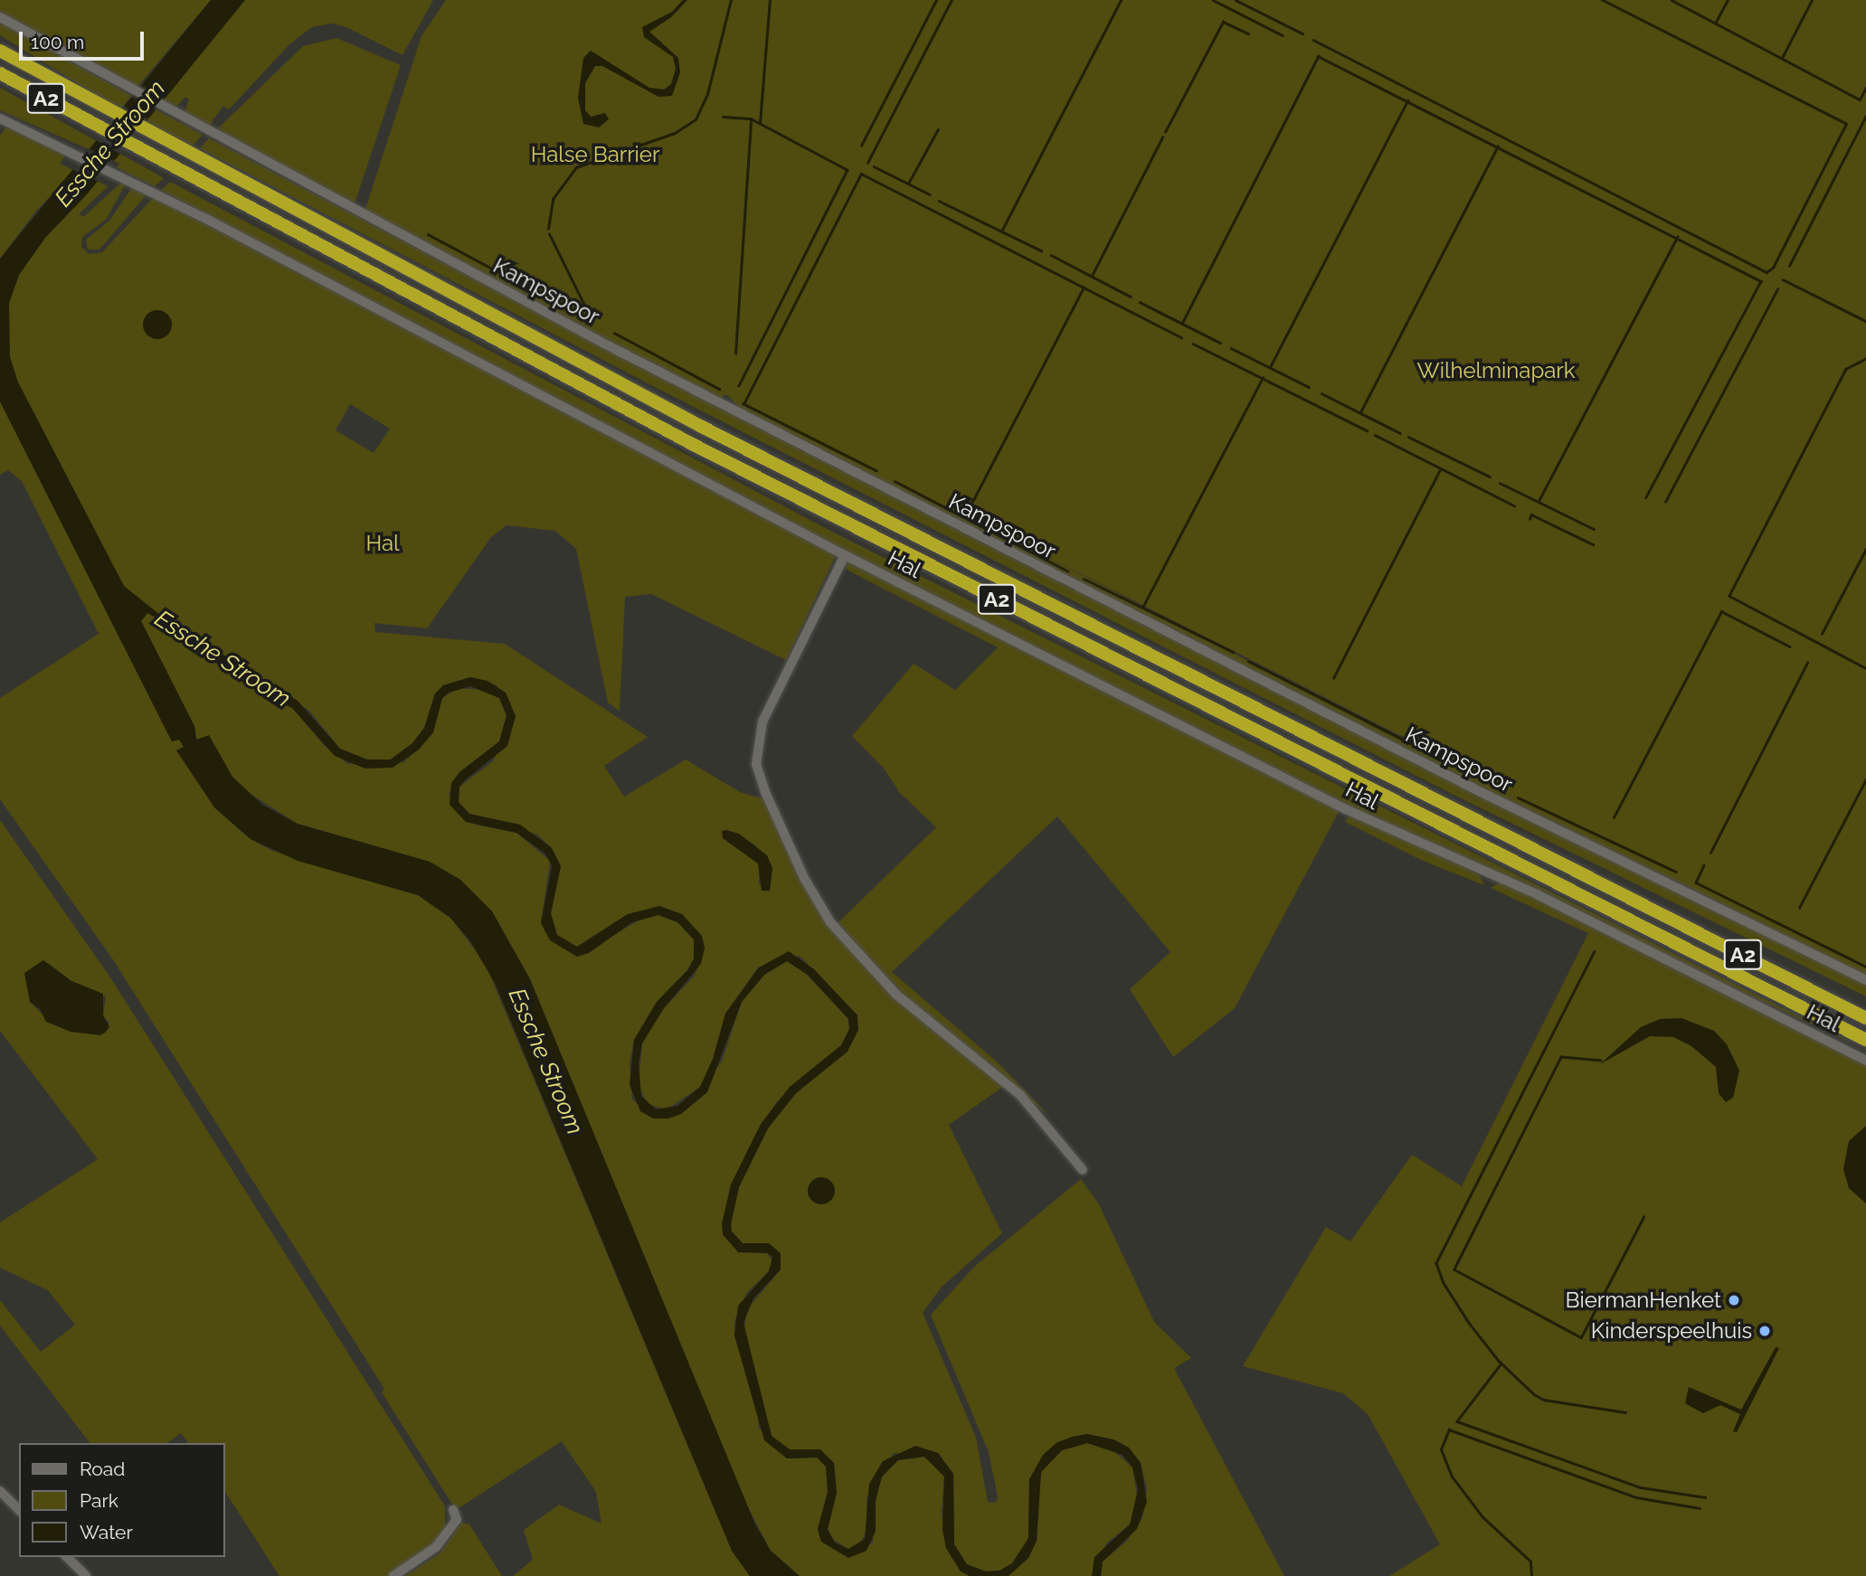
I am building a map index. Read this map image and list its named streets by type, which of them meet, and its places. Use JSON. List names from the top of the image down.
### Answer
{
  "streets": {
    "highway": ["A2"],
    "street": ["Kampspoor", "Hal"]
  },
  "water": ["Essche Stroom"],
  "parks": ["Halse Barrier", "Wilhelminapark", "Hal"],
  "places": ["BiermanHenket", "Kinderspeelhuis"],
  "legend": ["Road", "Park", "Water"],
  "scale_bar": "100 m"
}
